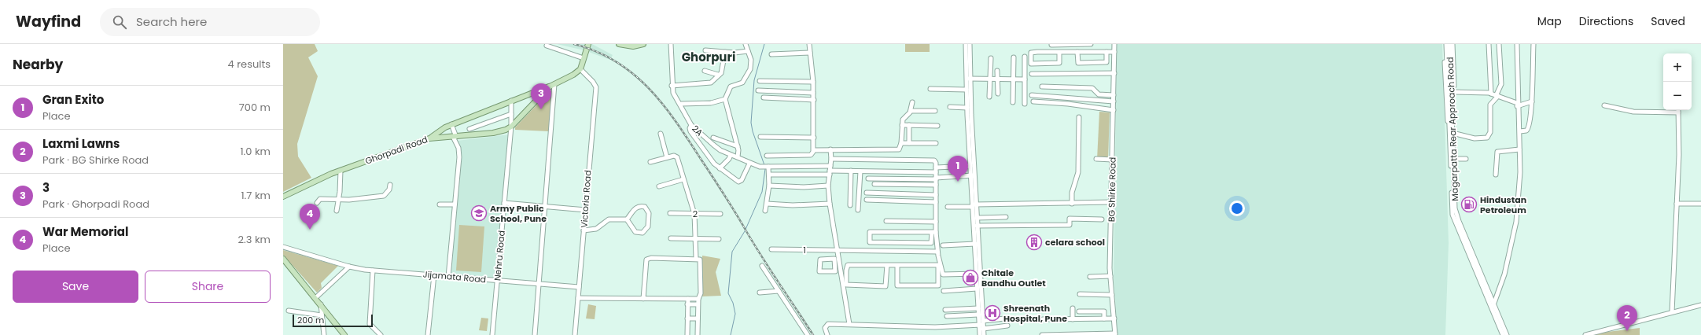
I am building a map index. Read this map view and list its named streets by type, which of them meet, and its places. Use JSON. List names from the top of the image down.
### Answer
{
  "streets": {
    "main road": ["Ghorpadi Road"],
    "street": [
      "Magarpatta Rear Approach Road",
      "2A",
      "BG Shirke Road",
      "Victoria Road",
      "2",
      "1",
      "Nehru Road",
      "Jijamata Road"
    ]
  },
  "crossings": [
    ["Ghorpadi Road", "Victoria Road"],
    ["Ghorpadi Road", "Nehru Road"],
    ["Victoria Road", "Jijamata Road"],
    ["Nehru Road", "Jijamata Road"]
  ],
  "districts": ["Ghorpuri"],
  "places": {
    "fuel station": ["Hindustan Petroleum"],
    "school or university": ["Army Public School, Pune"],
    "building": ["celara school"],
    "shop": ["Chitale Bandhu Outlet"],
    "hospital": ["Shreenath Hospital, Pune"]
  },
  "scale_bar": "200 m",
  "page": {
    "header": "Wayfind",
    "search": "Search here",
    "nav": ["Map", "Directions", "Saved"],
    "heading": ["Nearby", "4 results"],
    "map_buttons": ["+", "−"],
    "pins": [
      "3",
      "1",
      "4",
      "2"
    ],
    "list": [
      {
        "mark": "1",
        "name": "Gran Exito",
        "note": "Place",
        "value": "700 m"
      },
      {
        "mark": "2",
        "name": "Laxmi Lawns",
        "note": "Park · BG Shirke Road",
        "value": "1.0 km"
      },
      {
        "mark": "3",
        "name": "3",
        "note": "Park · Ghorpadi Road",
        "value": "1.7 km"
      },
      {
        "mark": "4",
        "name": "War Memorial",
        "note": "Place",
        "value": "2.3 km"
      }
    ],
    "buttons": ["Save", "Share"],
    "scale": "200 m"
  }
}
